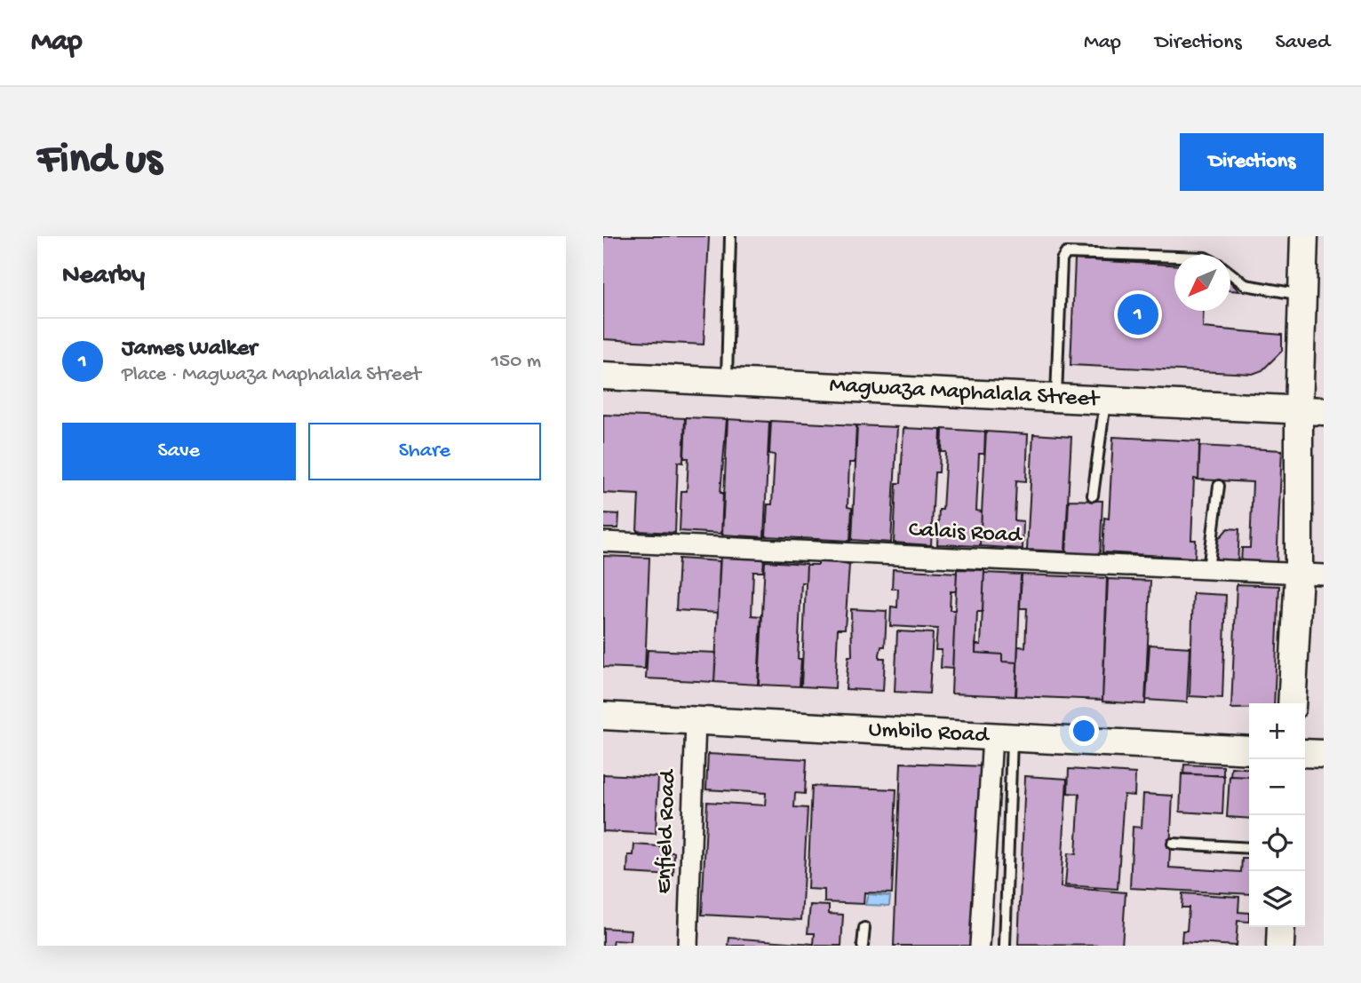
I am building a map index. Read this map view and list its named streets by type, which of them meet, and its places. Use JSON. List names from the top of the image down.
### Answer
{
  "streets": {
    "street": [
      "Magwaza Maphalala Street",
      "Calais Road",
      "Umbilo Road",
      "Enfield Road"
    ]
  },
  "crossings": [
    ["Umbilo Road", "Enfield Road"]
  ],
  "north": "bottom left",
  "page": {
    "header": "Map",
    "nav": ["Map", "Directions", "Saved"],
    "buttons": [
      "Directions",
      ["Save", "Share"]
    ],
    "title": "Find us",
    "heading": "Nearby",
    "pins": "1",
    "list": [
      {
        "mark": "1",
        "name": "James Walker",
        "note": "Place · Magwaza Maphalala Street",
        "value": "150 m"
      }
    ],
    "map_buttons": ["+", "−"]
  }
}
